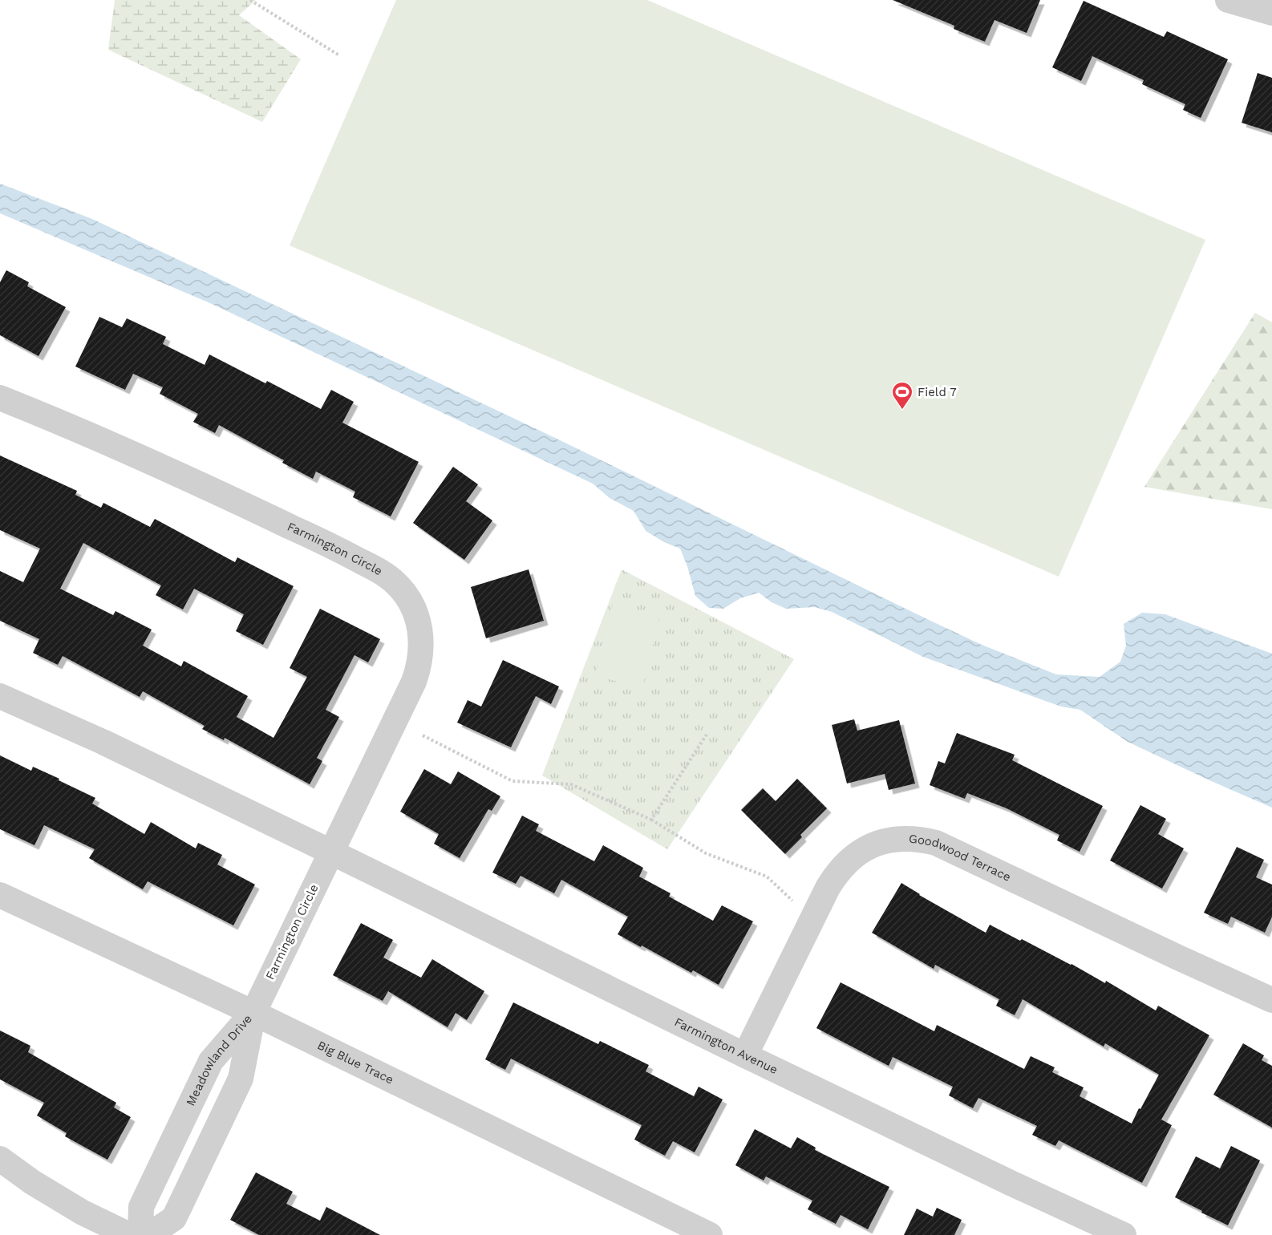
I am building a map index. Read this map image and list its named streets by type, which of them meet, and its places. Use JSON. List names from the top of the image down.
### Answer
{
  "streets": {
    "street": [
      "Farmington Circle",
      "Goodwood Terrace",
      "Farmington Avenue",
      "Meadowland Drive",
      "Big Blue Trace"
    ]
  },
  "crossings": [
    ["Farmington Circle", "Farmington Avenue"],
    ["Farmington Circle", "Meadowland Drive"],
    ["Farmington Circle", "Big Blue Trace"],
    ["Goodwood Terrace", "Farmington Avenue"],
    ["Meadowland Drive", "Big Blue Trace"]
  ],
  "places": {
    "sports": ["Field 7"]
  }
}
